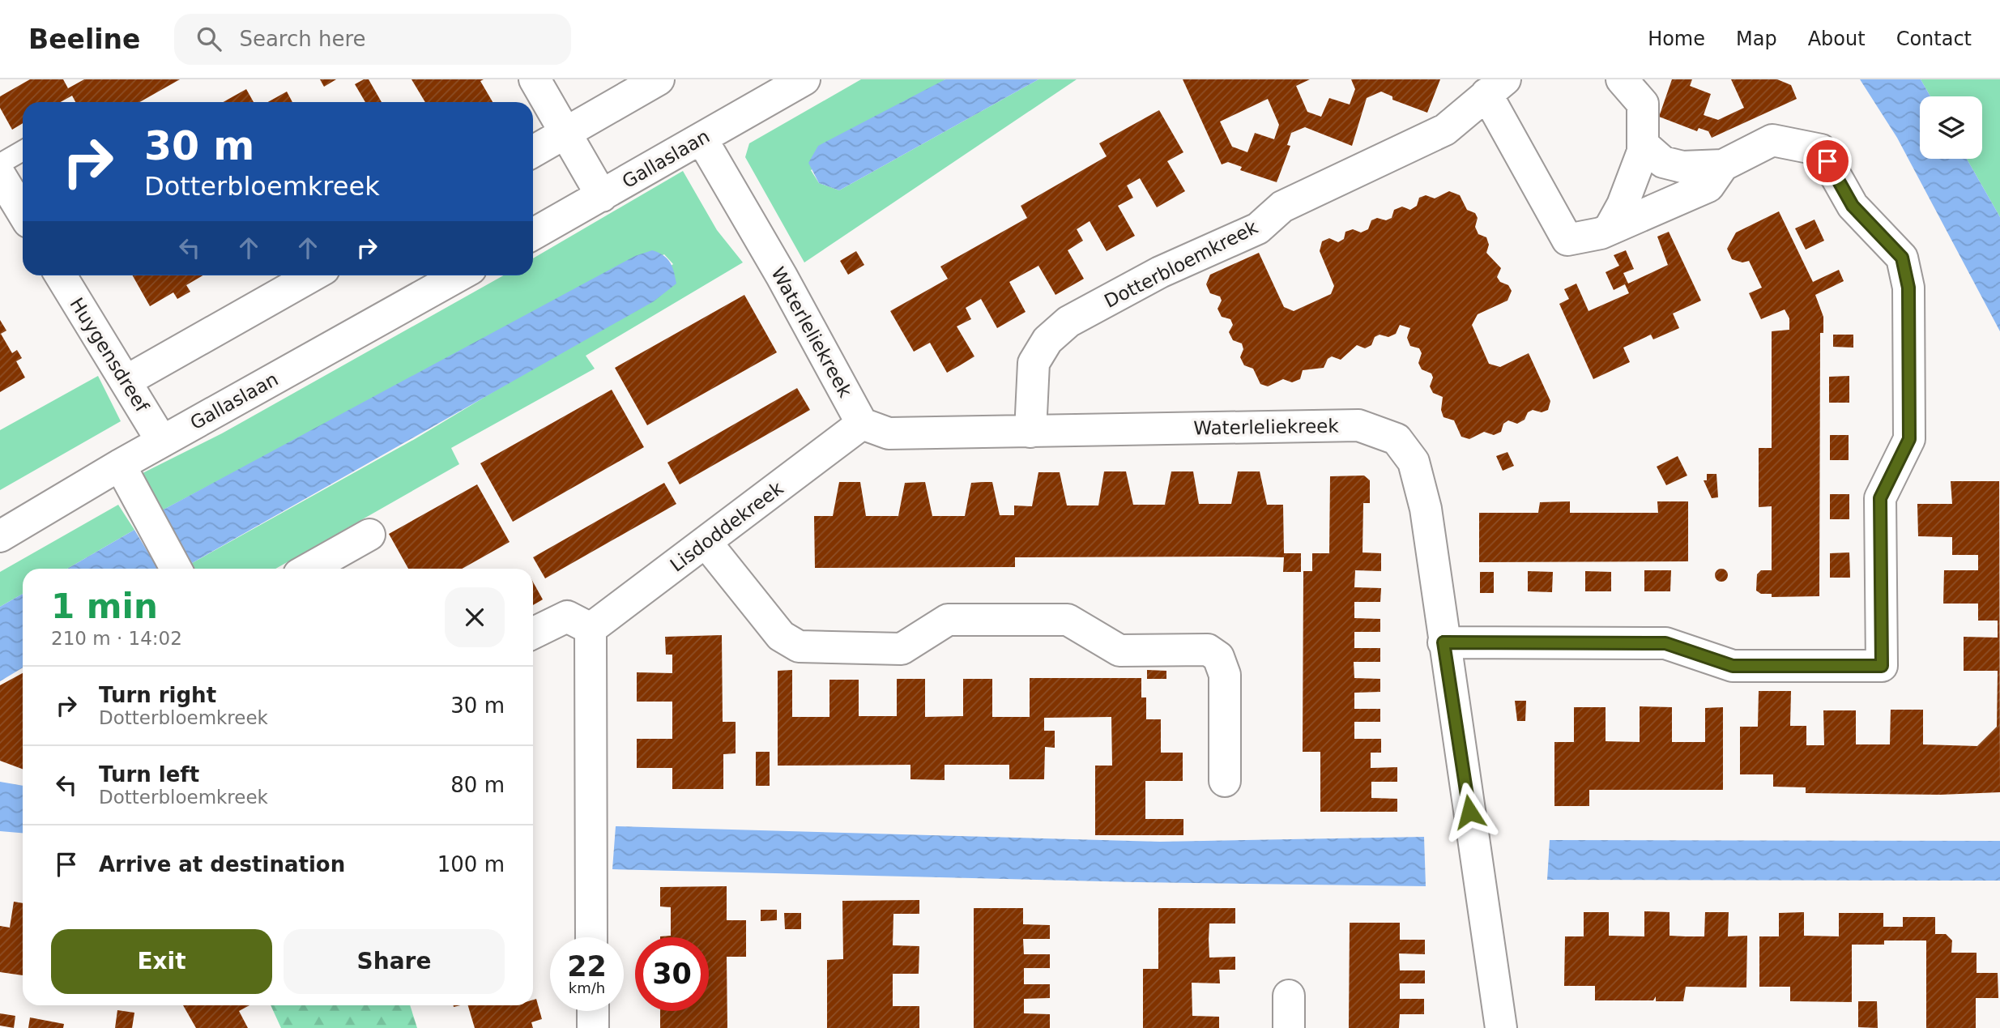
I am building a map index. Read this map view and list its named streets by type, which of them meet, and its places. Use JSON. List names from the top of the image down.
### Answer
{
  "streets": {
    "street": [
      "Gallaslaan",
      "Dotterbloemkreek",
      "Waterleliekreek",
      "Huygensdreef",
      "Lisdoddekreek"
    ]
  },
  "crossings": [
    ["Gallaslaan", "Waterleliekreek"],
    ["Gallaslaan", "Huygensdreef"],
    ["Dotterbloemkreek", "Waterleliekreek"],
    ["Waterleliekreek", "Lisdoddekreek"]
  ],
  "page": {
    "header": "Beeline",
    "search": "Search here",
    "nav": [
      "Home",
      "Map",
      "About",
      "Contact"
    ],
    "turn": ["30 m", "Dotterbloemkreek"],
    "heading": ["1 min", "210 m · 14:02"],
    "list": [
      {
        "name": "Turn right",
        "note": "Dotterbloemkreek",
        "value": "30 m"
      },
      {
        "name": "Turn left",
        "note": "Dotterbloemkreek",
        "value": "80 m"
      },
      {
        "name": "Arrive at destination",
        "value": "100 m"
      }
    ],
    "buttons": ["Exit", "Share"],
    "speed": "22 km/h",
    "limit": "30"
  }
}
